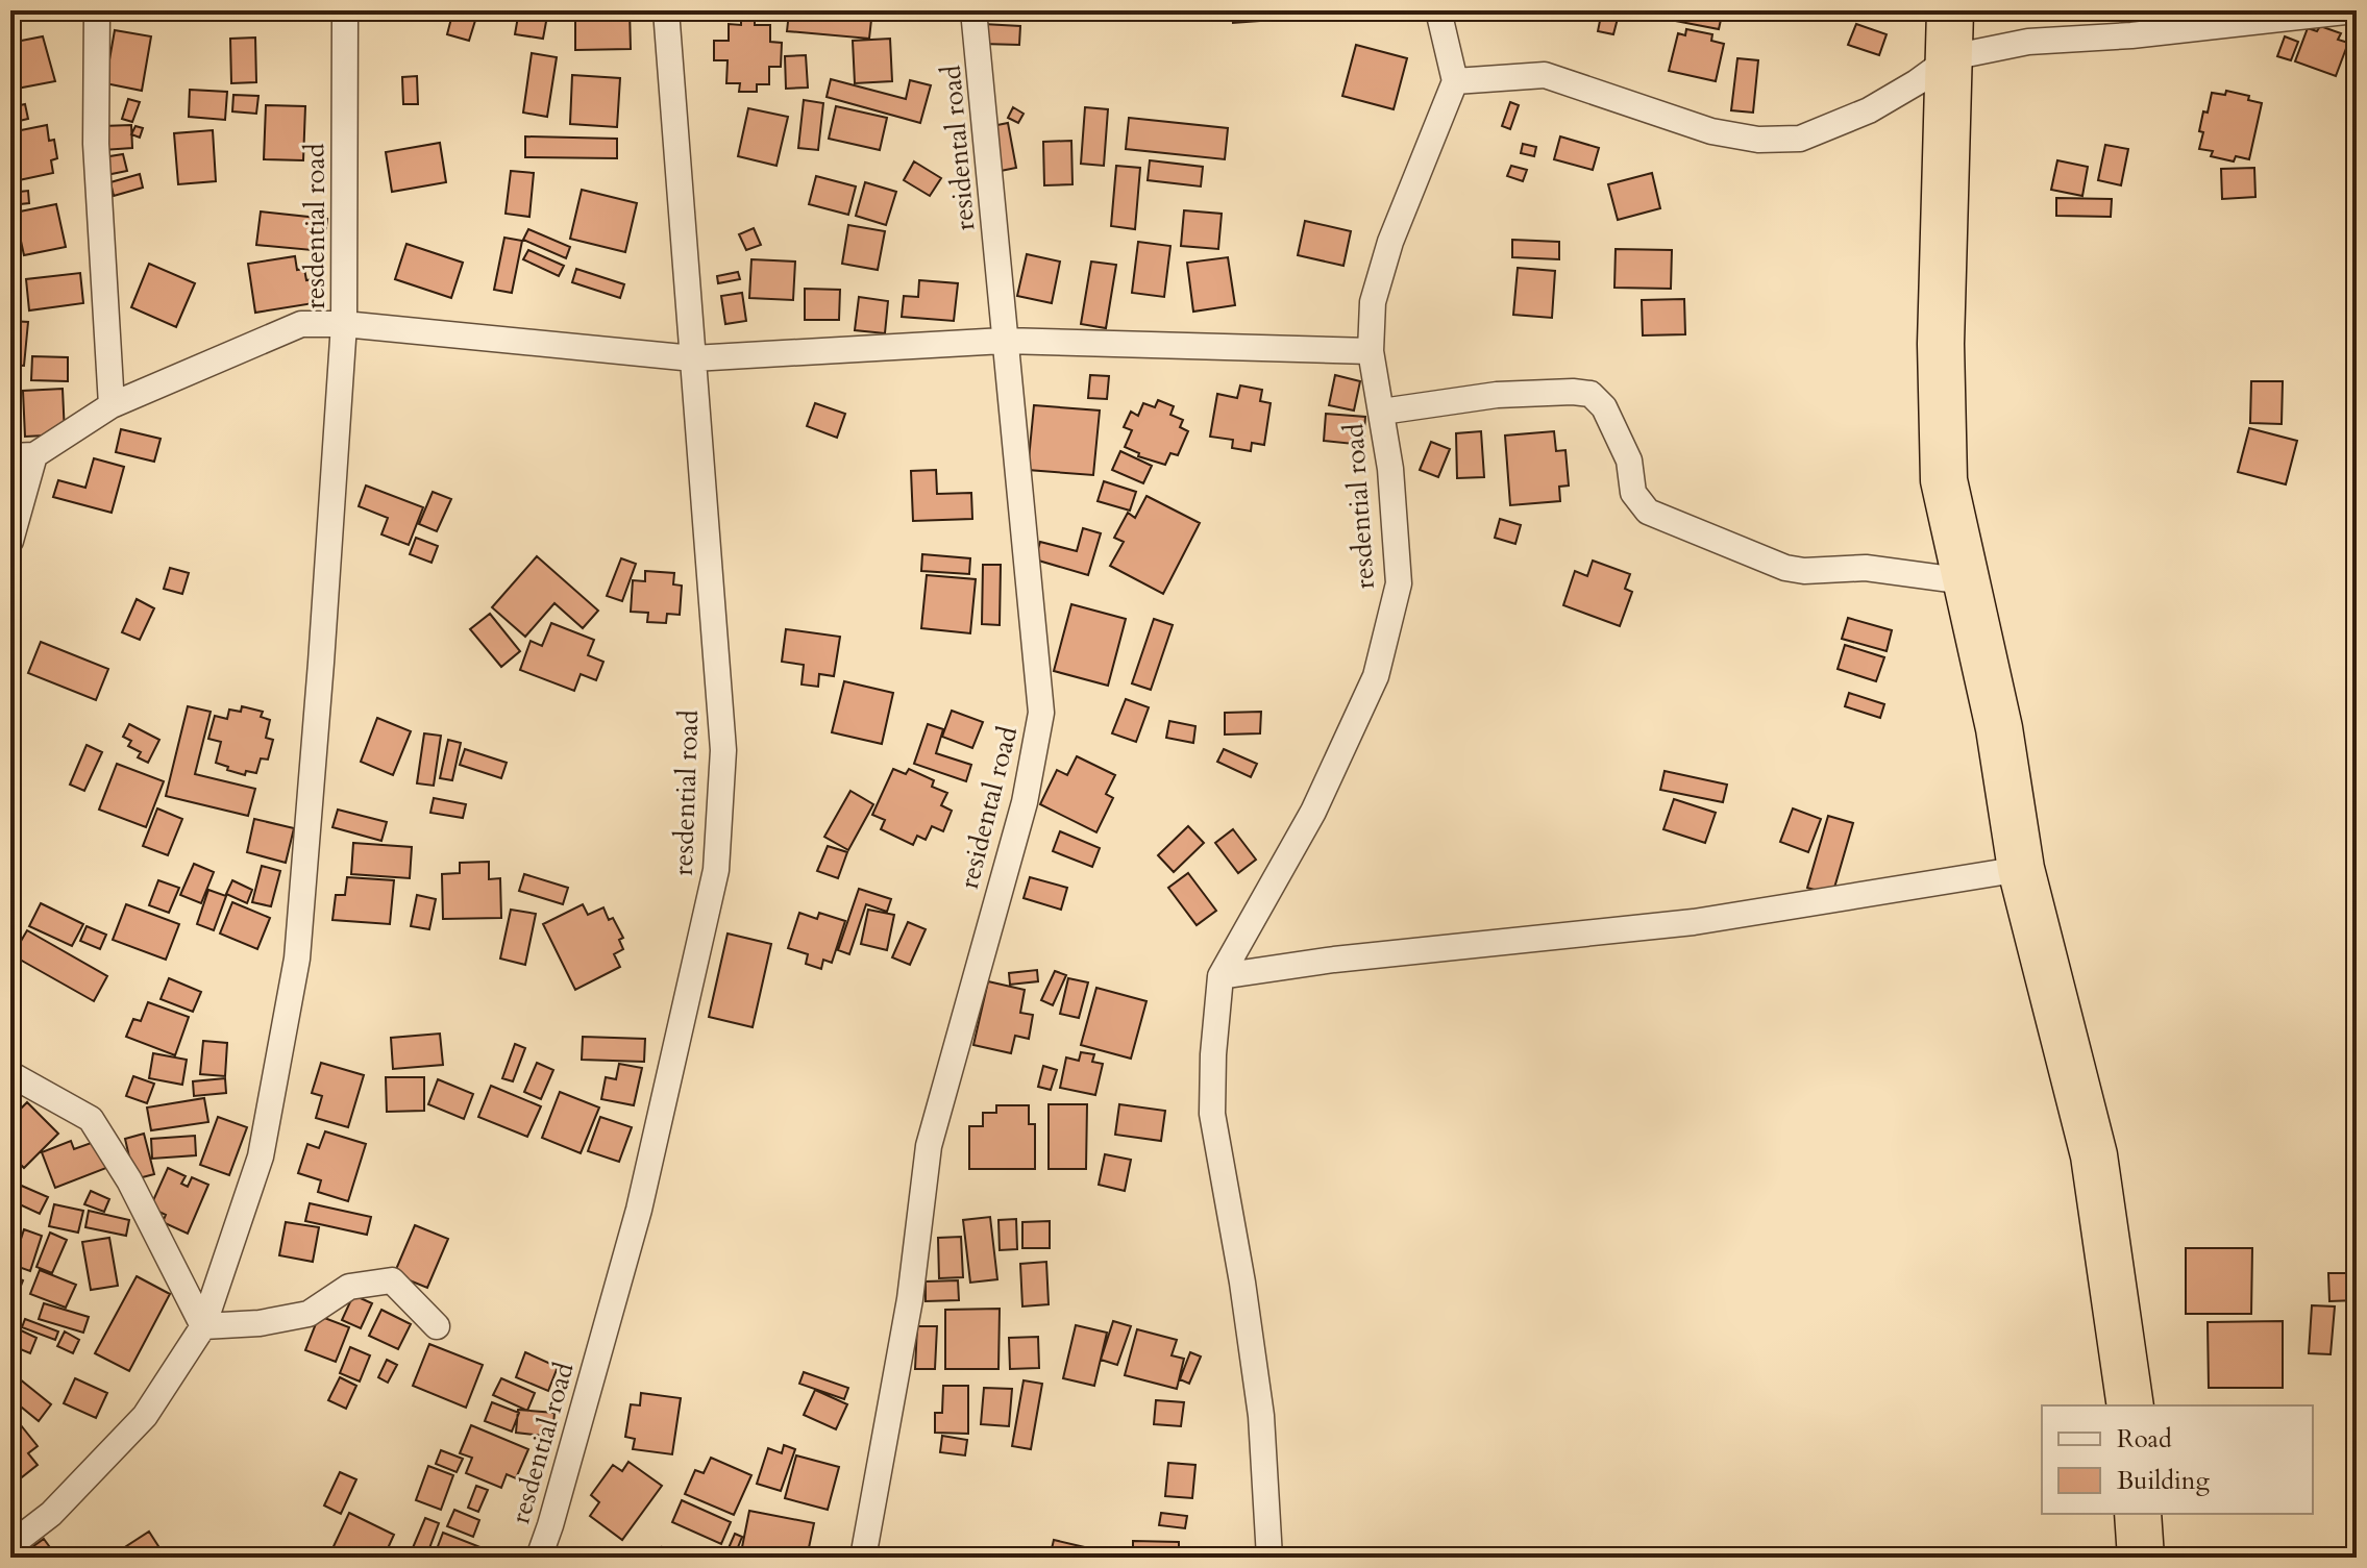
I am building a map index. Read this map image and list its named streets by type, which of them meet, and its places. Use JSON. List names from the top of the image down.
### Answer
{
  "streets": {
    "street": ["residental road", "resdential road"]
  },
  "legend": ["Road", "Building"]
}
